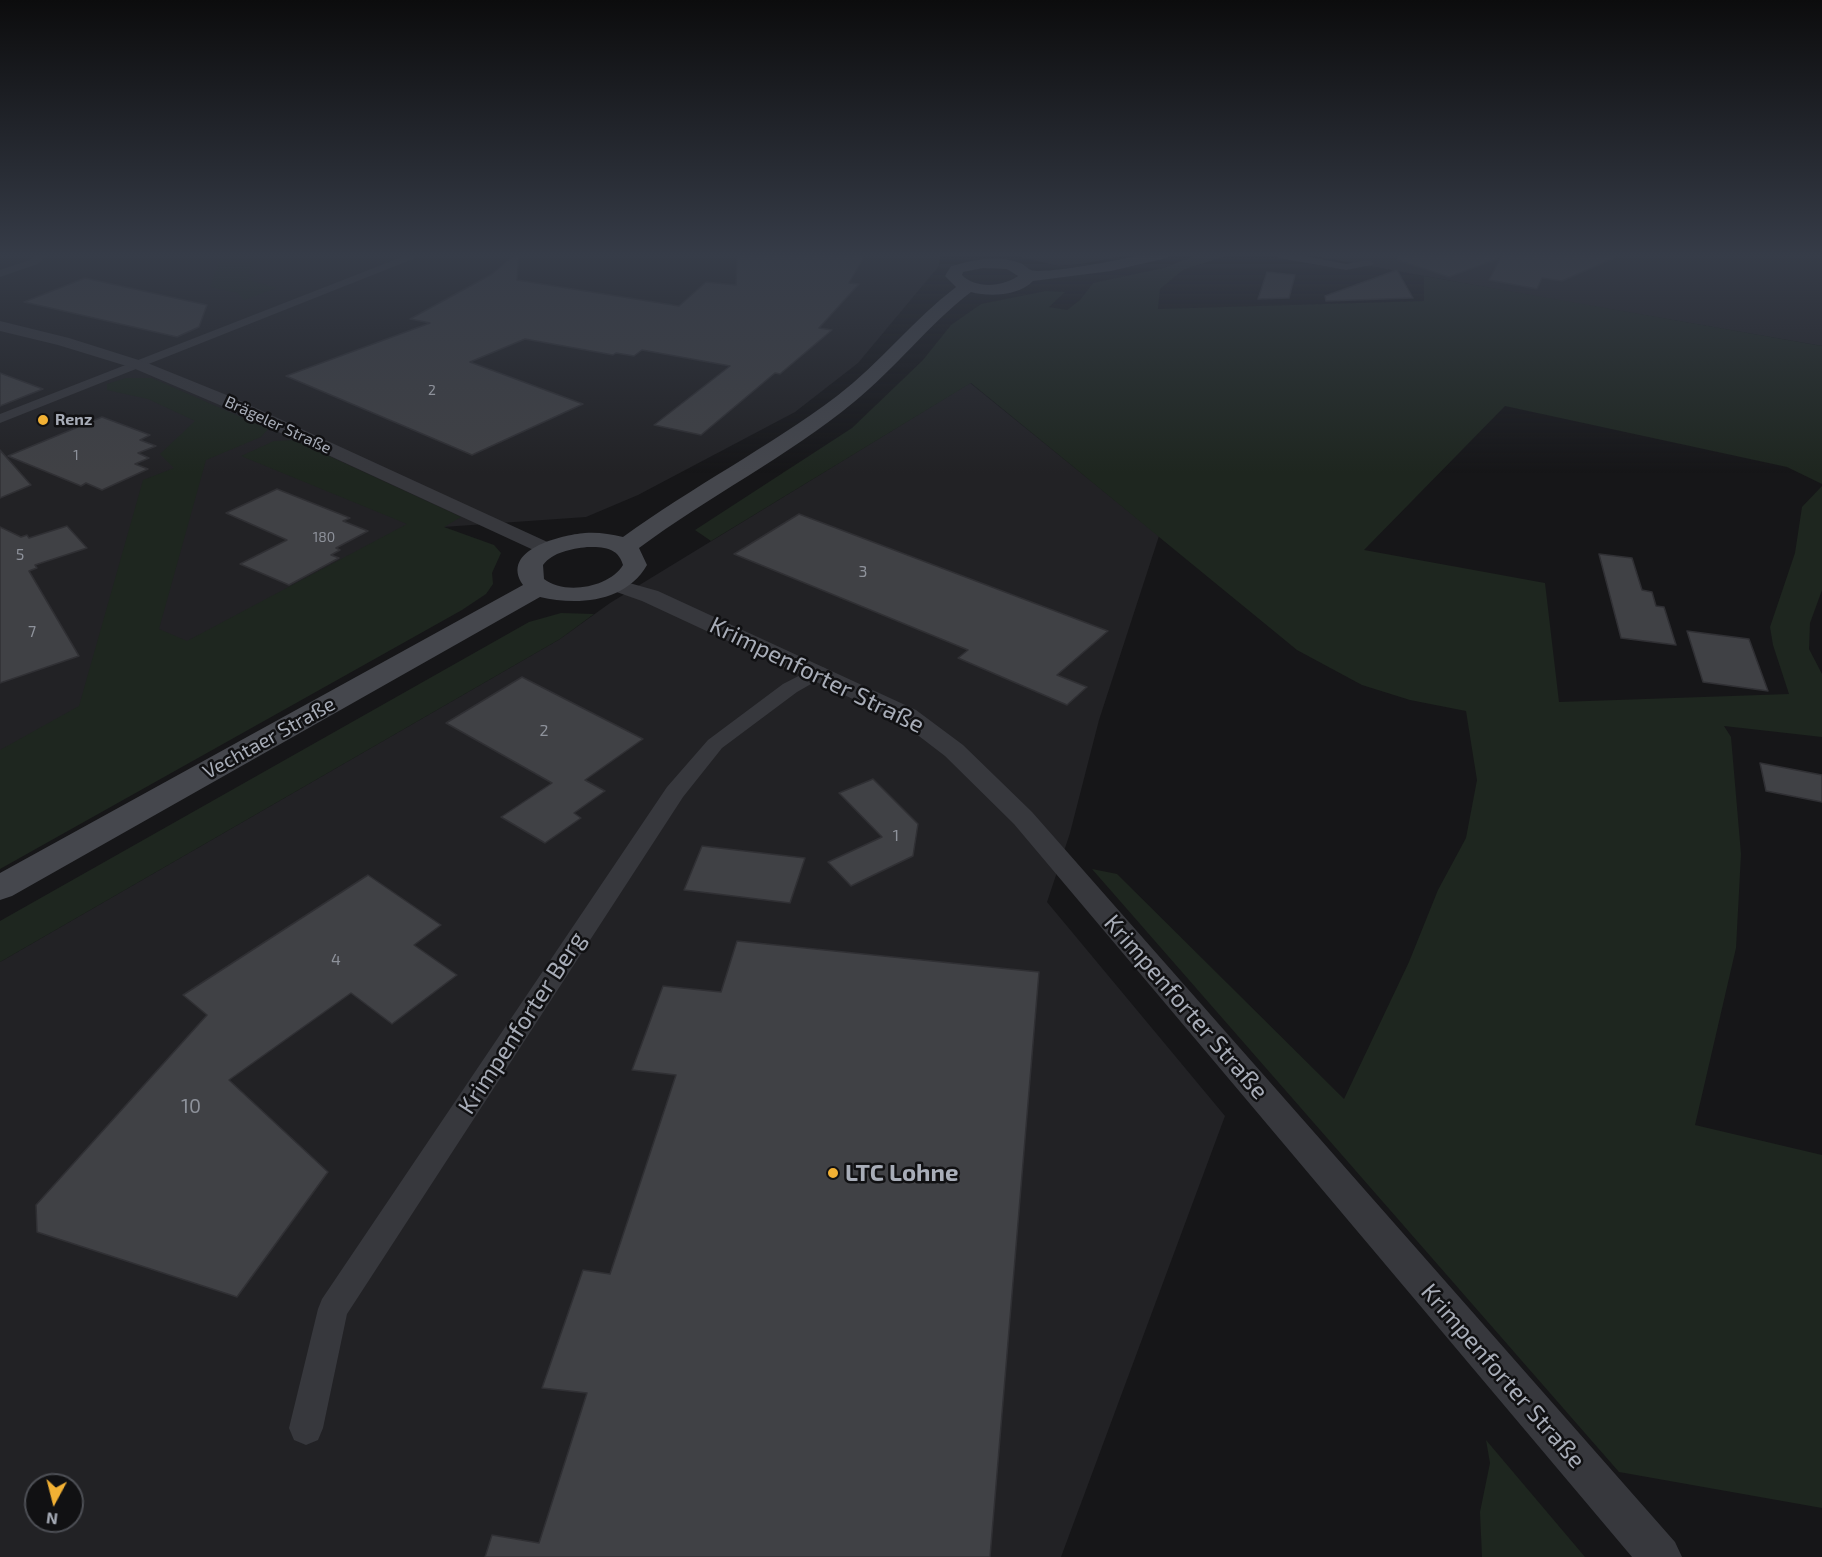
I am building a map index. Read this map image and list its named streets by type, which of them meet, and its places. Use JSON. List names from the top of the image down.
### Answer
{
  "streets": {
    "main road": ["Vechtaer Straße"],
    "street": ["Brägeler Straße", "Krimpenforter Straße", "Krimpenforter Berg"]
  },
  "crossings": [
    ["Krimpenforter Straße", "Krimpenforter Berg"]
  ],
  "places": ["Renz", "LTC Lohne"],
  "house_numbers": [
    "2",
    "1",
    "180",
    "5",
    "3",
    "7",
    "2",
    "1",
    "4",
    "10"
  ],
  "north": "bottom"
}
